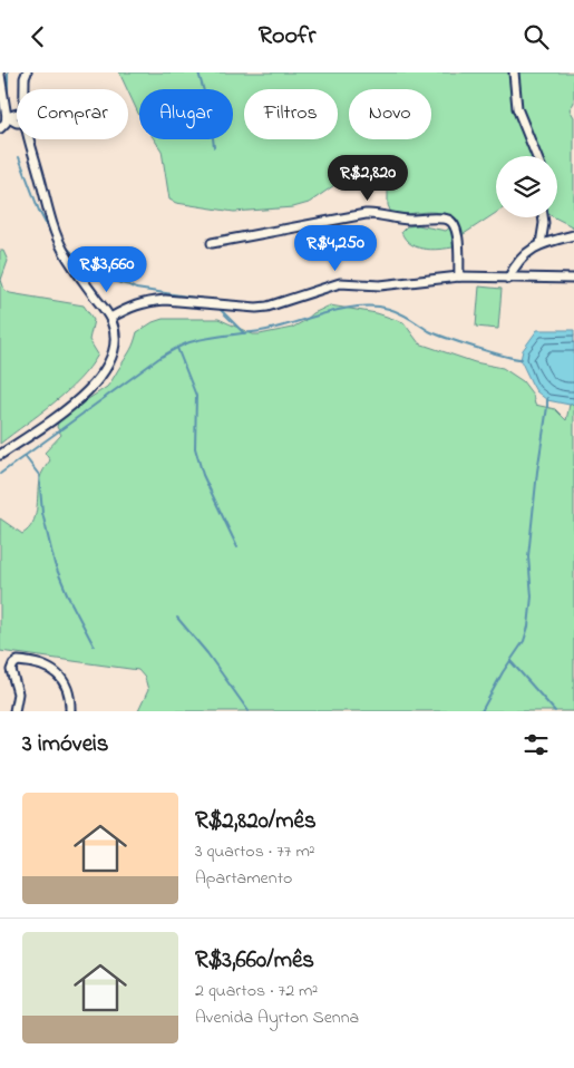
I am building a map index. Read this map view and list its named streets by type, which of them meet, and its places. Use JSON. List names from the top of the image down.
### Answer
{
  "page": {
    "header": "Roofr",
    "chip": [
      "Comprar",
      "Alugar",
      "Filtros",
      "Novo"
    ],
    "price": ["R$2,820", "R$4,250", "R$3,660"],
    "heading": "3 imóveis",
    "list": [
      {
        "name": "R$2,820/mês",
        "note": "3 quartos · 77 m² · Apartamento"
      },
      {
        "name": "R$3,660/mês",
        "note": "2 quartos · 72 m² · Avenida Ayrton Senna"
      }
    ]
  }
}
